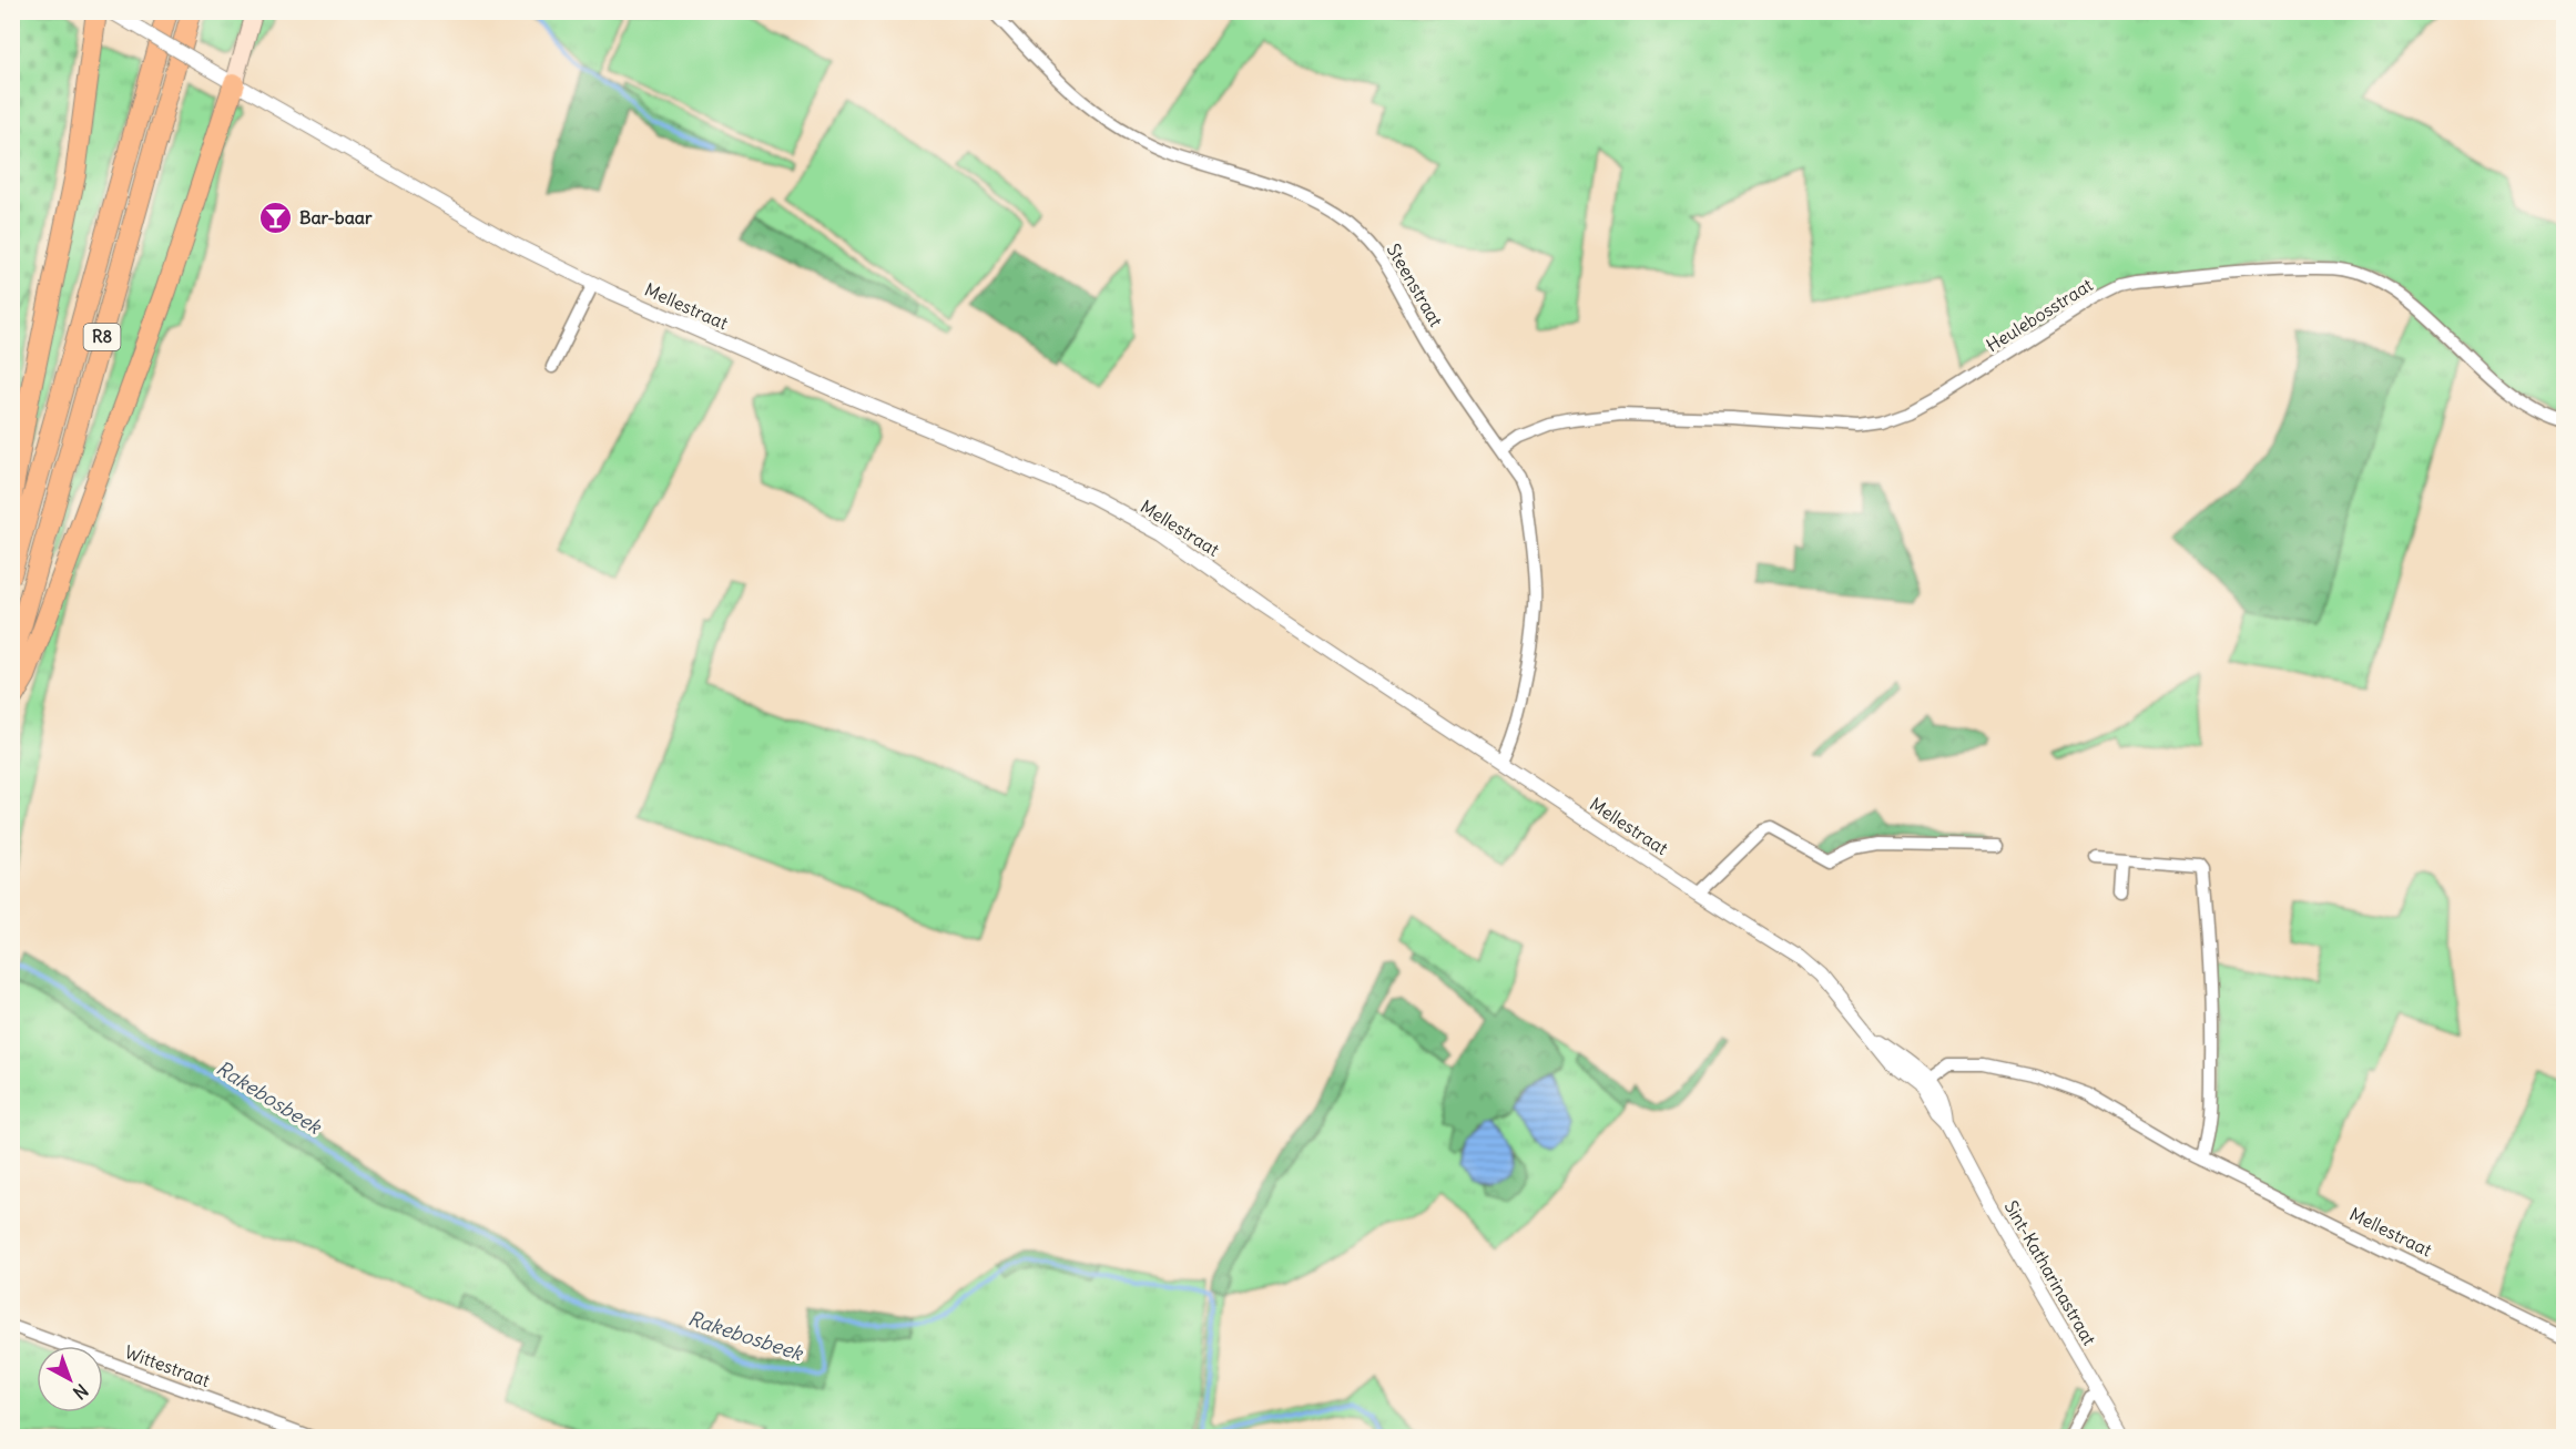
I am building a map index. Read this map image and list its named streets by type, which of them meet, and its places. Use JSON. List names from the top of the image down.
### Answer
{
  "streets": {
    "highway": ["R8"],
    "street": [
      "Steenstraat",
      "Mellestraat",
      "Heulebosstraat",
      "Sint-Katharinastraat",
      "Wittestraat"
    ]
  },
  "crossings": [
    ["Steenstraat", "Mellestraat"],
    ["Steenstraat", "Heulebosstraat"],
    ["Mellestraat", "R8"],
    ["Mellestraat", "Sint-Katharinastraat"]
  ],
  "water": ["Rakebosbeek"],
  "places": {
    "bar": ["Bar-baar"]
  },
  "north": "bottom right"
}
